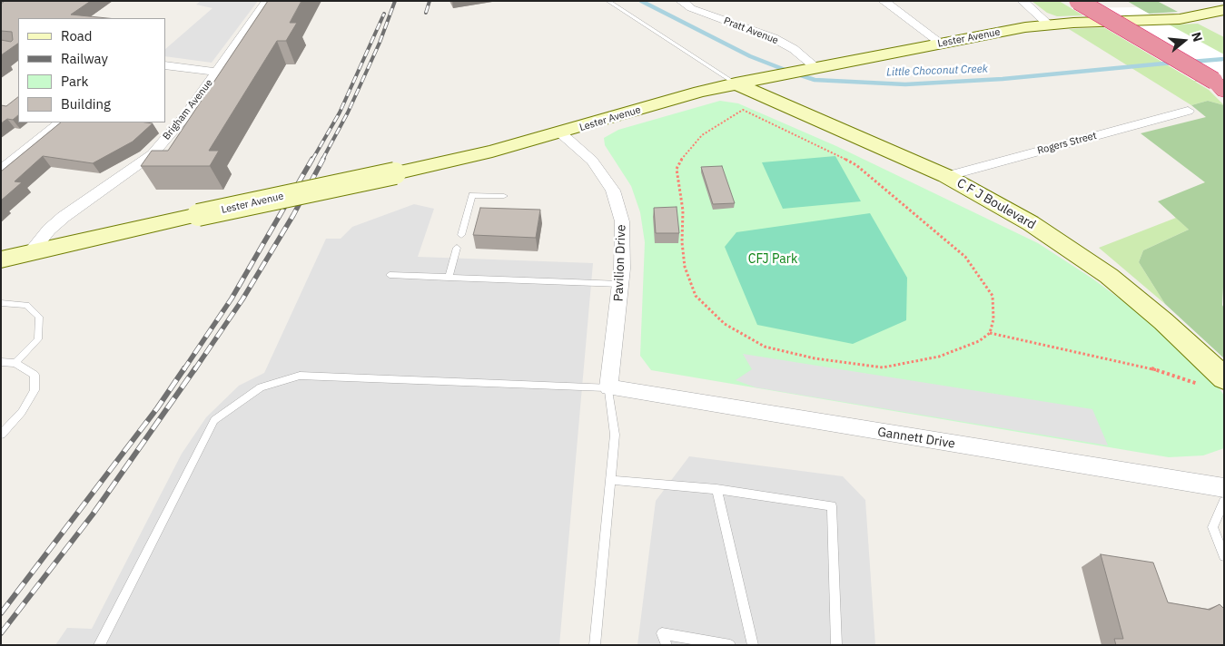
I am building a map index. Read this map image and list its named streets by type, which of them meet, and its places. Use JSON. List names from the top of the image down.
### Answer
{
  "streets": {
    "street": [
      "Pratt Avenue",
      "Lester Avenue",
      "Brigham Avenue",
      "Rogers Street",
      "C F J Boulevard",
      "Pavilion Drive",
      "Gannett Drive"
    ]
  },
  "crossings": [
    ["Pratt Avenue", "Lester Avenue"],
    ["Lester Avenue", "Brigham Avenue"],
    ["Lester Avenue", "C F J Boulevard"],
    ["Lester Avenue", "Pavilion Drive"],
    ["Rogers Street", "C F J Boulevard"],
    ["Pavilion Drive", "Gannett Drive"]
  ],
  "water": ["Little Choconut Creek"],
  "parks": ["CFJ Park"],
  "legend": [
    "Road",
    "Railway",
    "Park",
    "Building"
  ],
  "north": "right"
}
